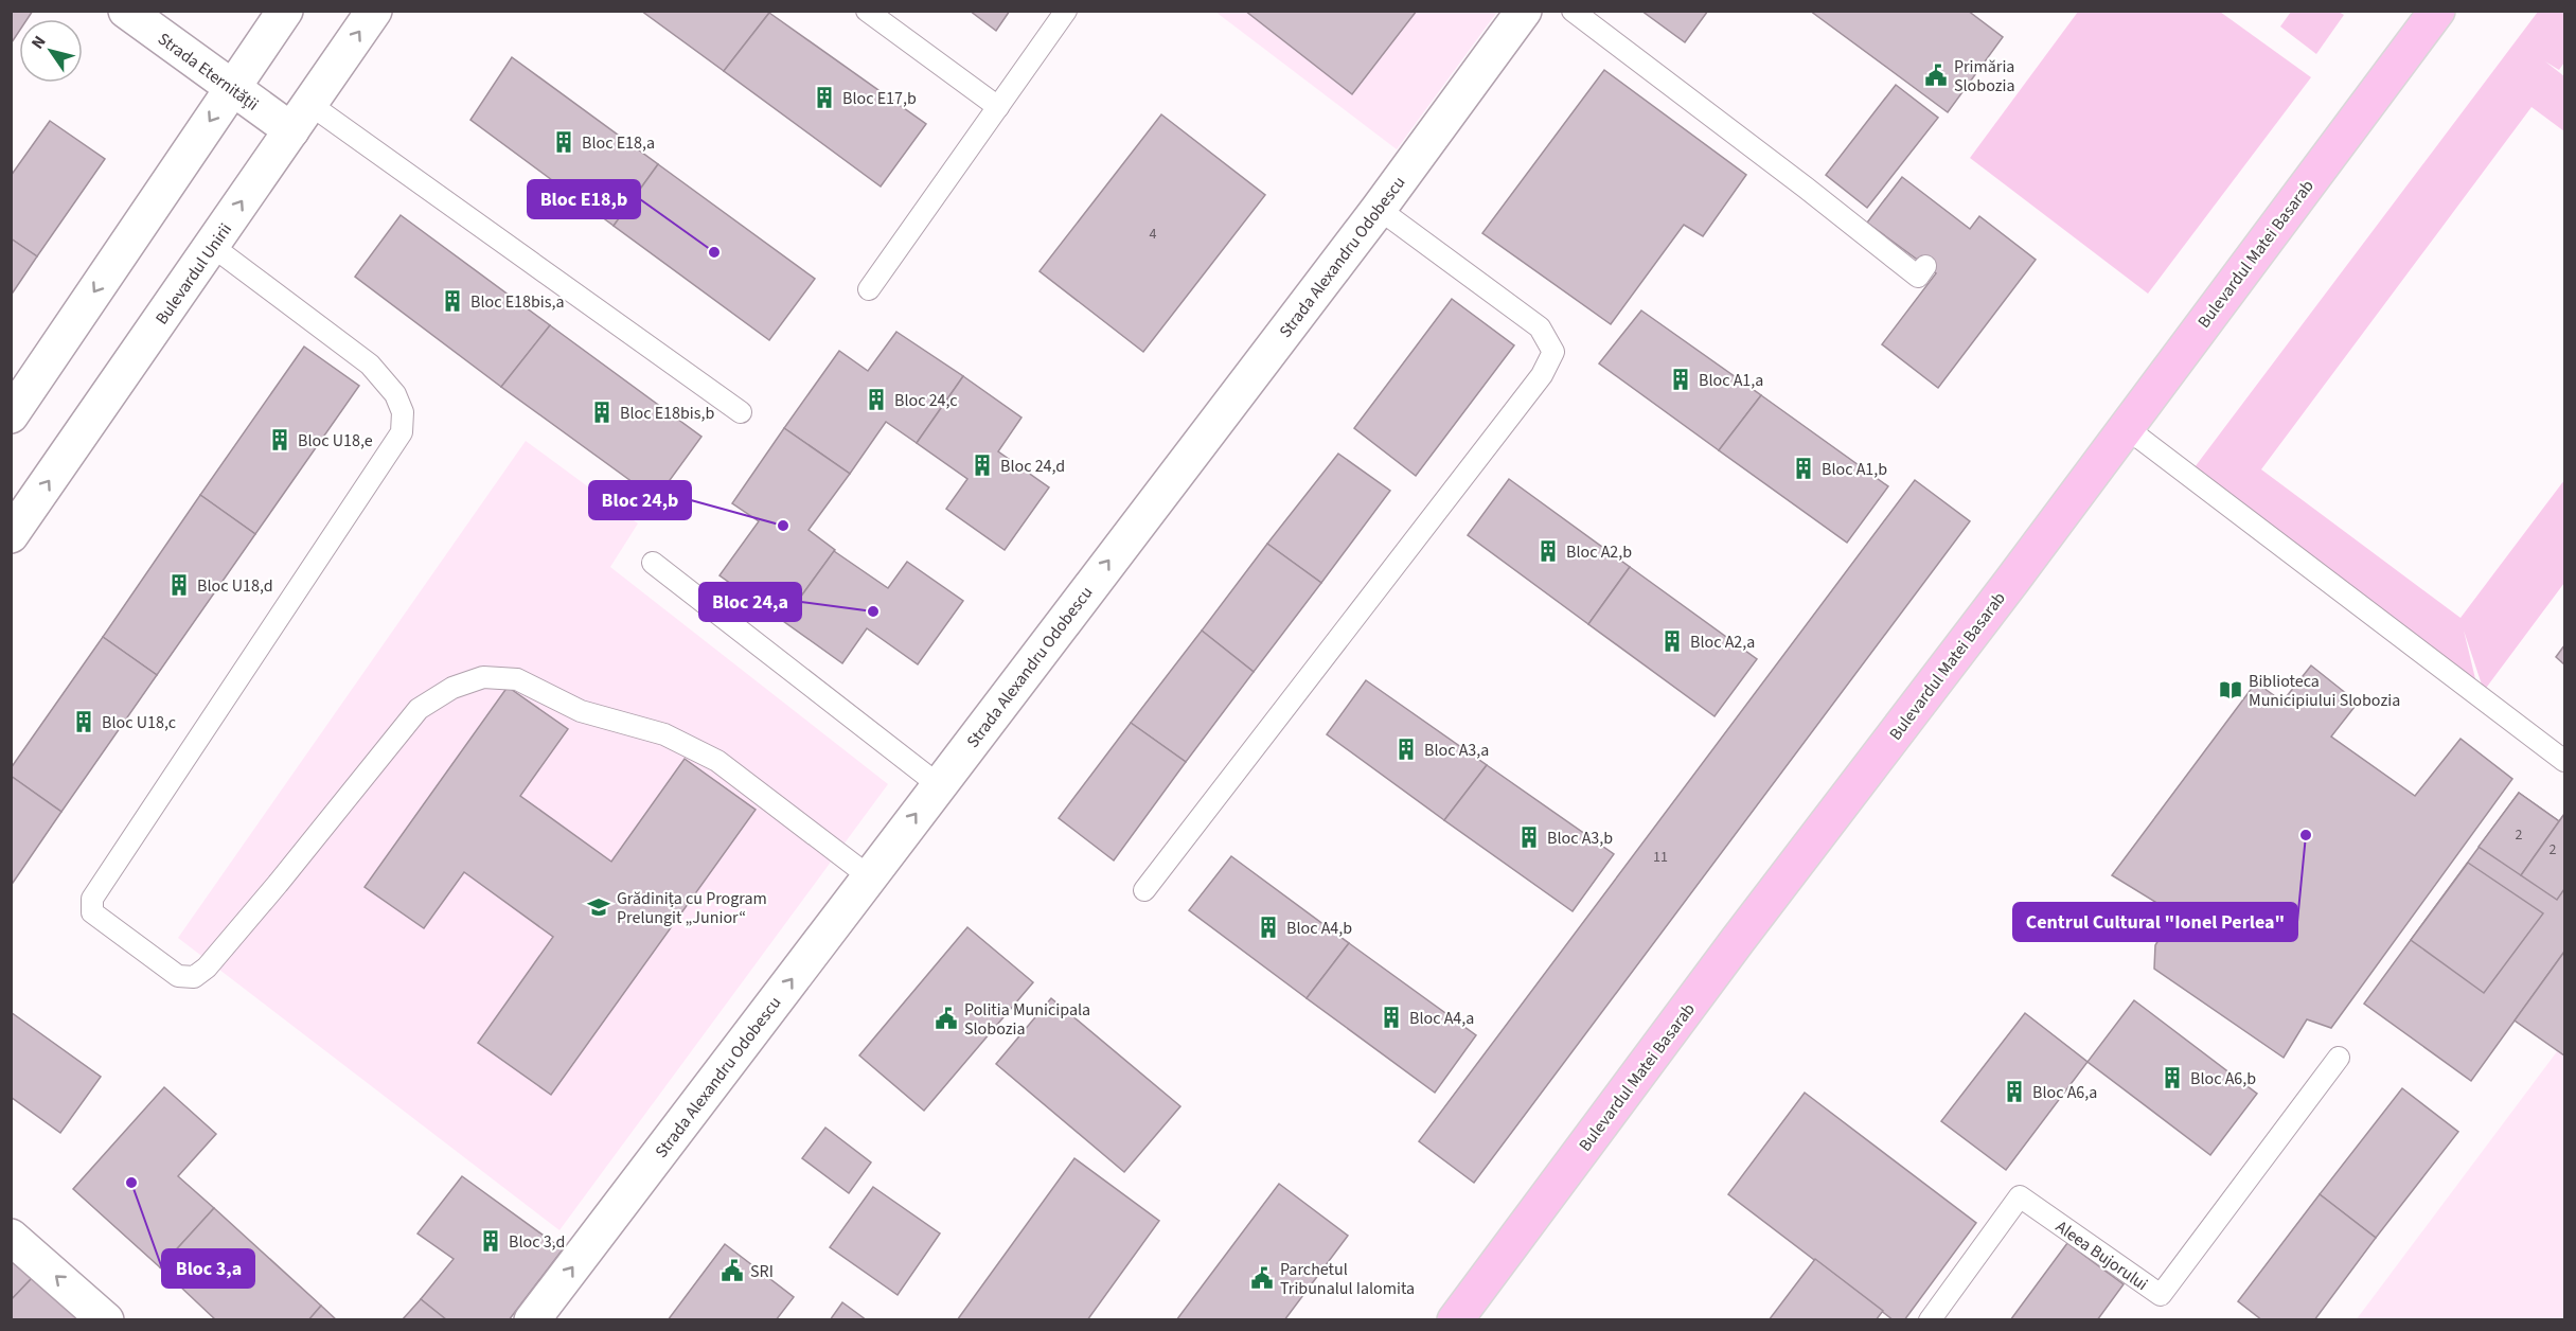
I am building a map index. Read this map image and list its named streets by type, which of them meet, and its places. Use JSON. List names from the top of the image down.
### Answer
{
  "streets": {
    "main road": ["Bulevardul Matei Basarab"],
    "street": ["Strada Eternității", "Strada Alexandru Odobescu", "Bulevardul Unirii"],
    "lane": ["Aleea Bujorului"]
  },
  "crossings": [
    ["Strada Eternității", "Bulevardul Unirii"]
  ],
  "one_way": ["Strada Alexandru Odobescu"],
  "places": {
    "public building": [
      "Primăria Slobozia",
      "Politia Municipala Slobozia",
      "SRI",
      "Parchetul Tribunalul Ialomita"
    ],
    "building": [
      "Bloc E17,b",
      "Bloc E18,a",
      "Bloc E18bis,a",
      "Bloc A1,a",
      "Bloc 24,c",
      "Bloc E18bis,b",
      "Bloc U18,e",
      "Bloc 24,d",
      "Bloc A1,b",
      "Bloc A2,b",
      "Bloc U18,d",
      "Bloc A2,a",
      "Bloc U18,c",
      "Bloc A3,a",
      "Bloc A3,b",
      "Bloc A4,b",
      "Bloc A4,a",
      "Bloc A6,b",
      "Bloc A6,a",
      "Bloc 3,d"
    ],
    "other": [
      "Bloc E18,b",
      "Bloc 24,b",
      "Bloc 24,a",
      "Centrul Cultural \"Ionel Perlea\"",
      "Bloc 3,a"
    ],
    "library": ["Biblioteca Municipiului Slobozia"],
    "school or university": ["Grădinița cu Program Prelungit „Junior“"]
  },
  "house_numbers": [
    "4",
    "2",
    "2",
    "11"
  ],
  "north": "top left"
}
